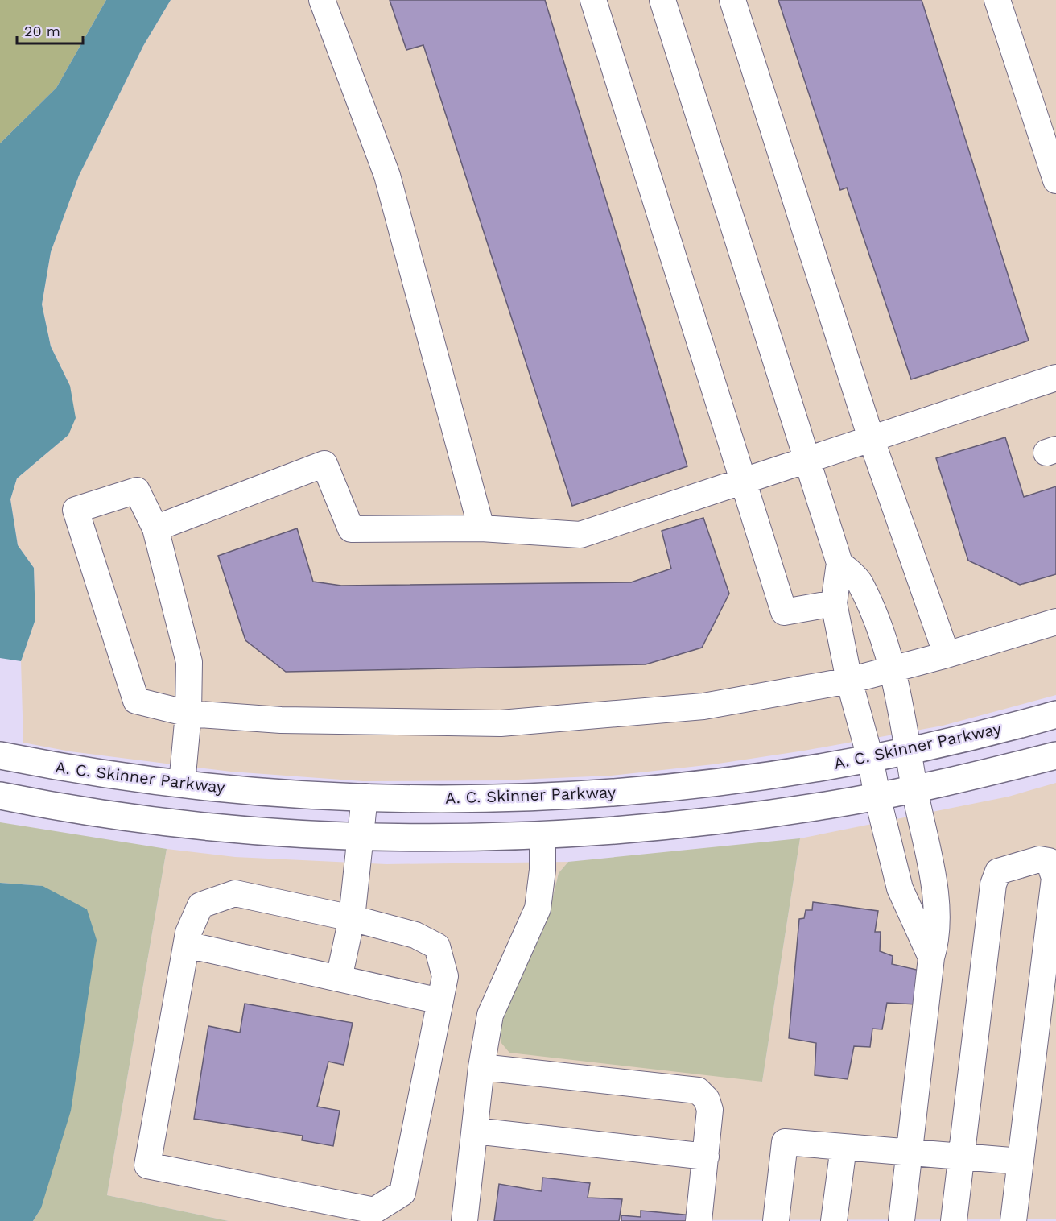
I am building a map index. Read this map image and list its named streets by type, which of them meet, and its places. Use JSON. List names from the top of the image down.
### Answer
{
  "streets": {
    "main road": ["A. C. Skinner Parkway"]
  },
  "scale_bar": "20 m"
}
